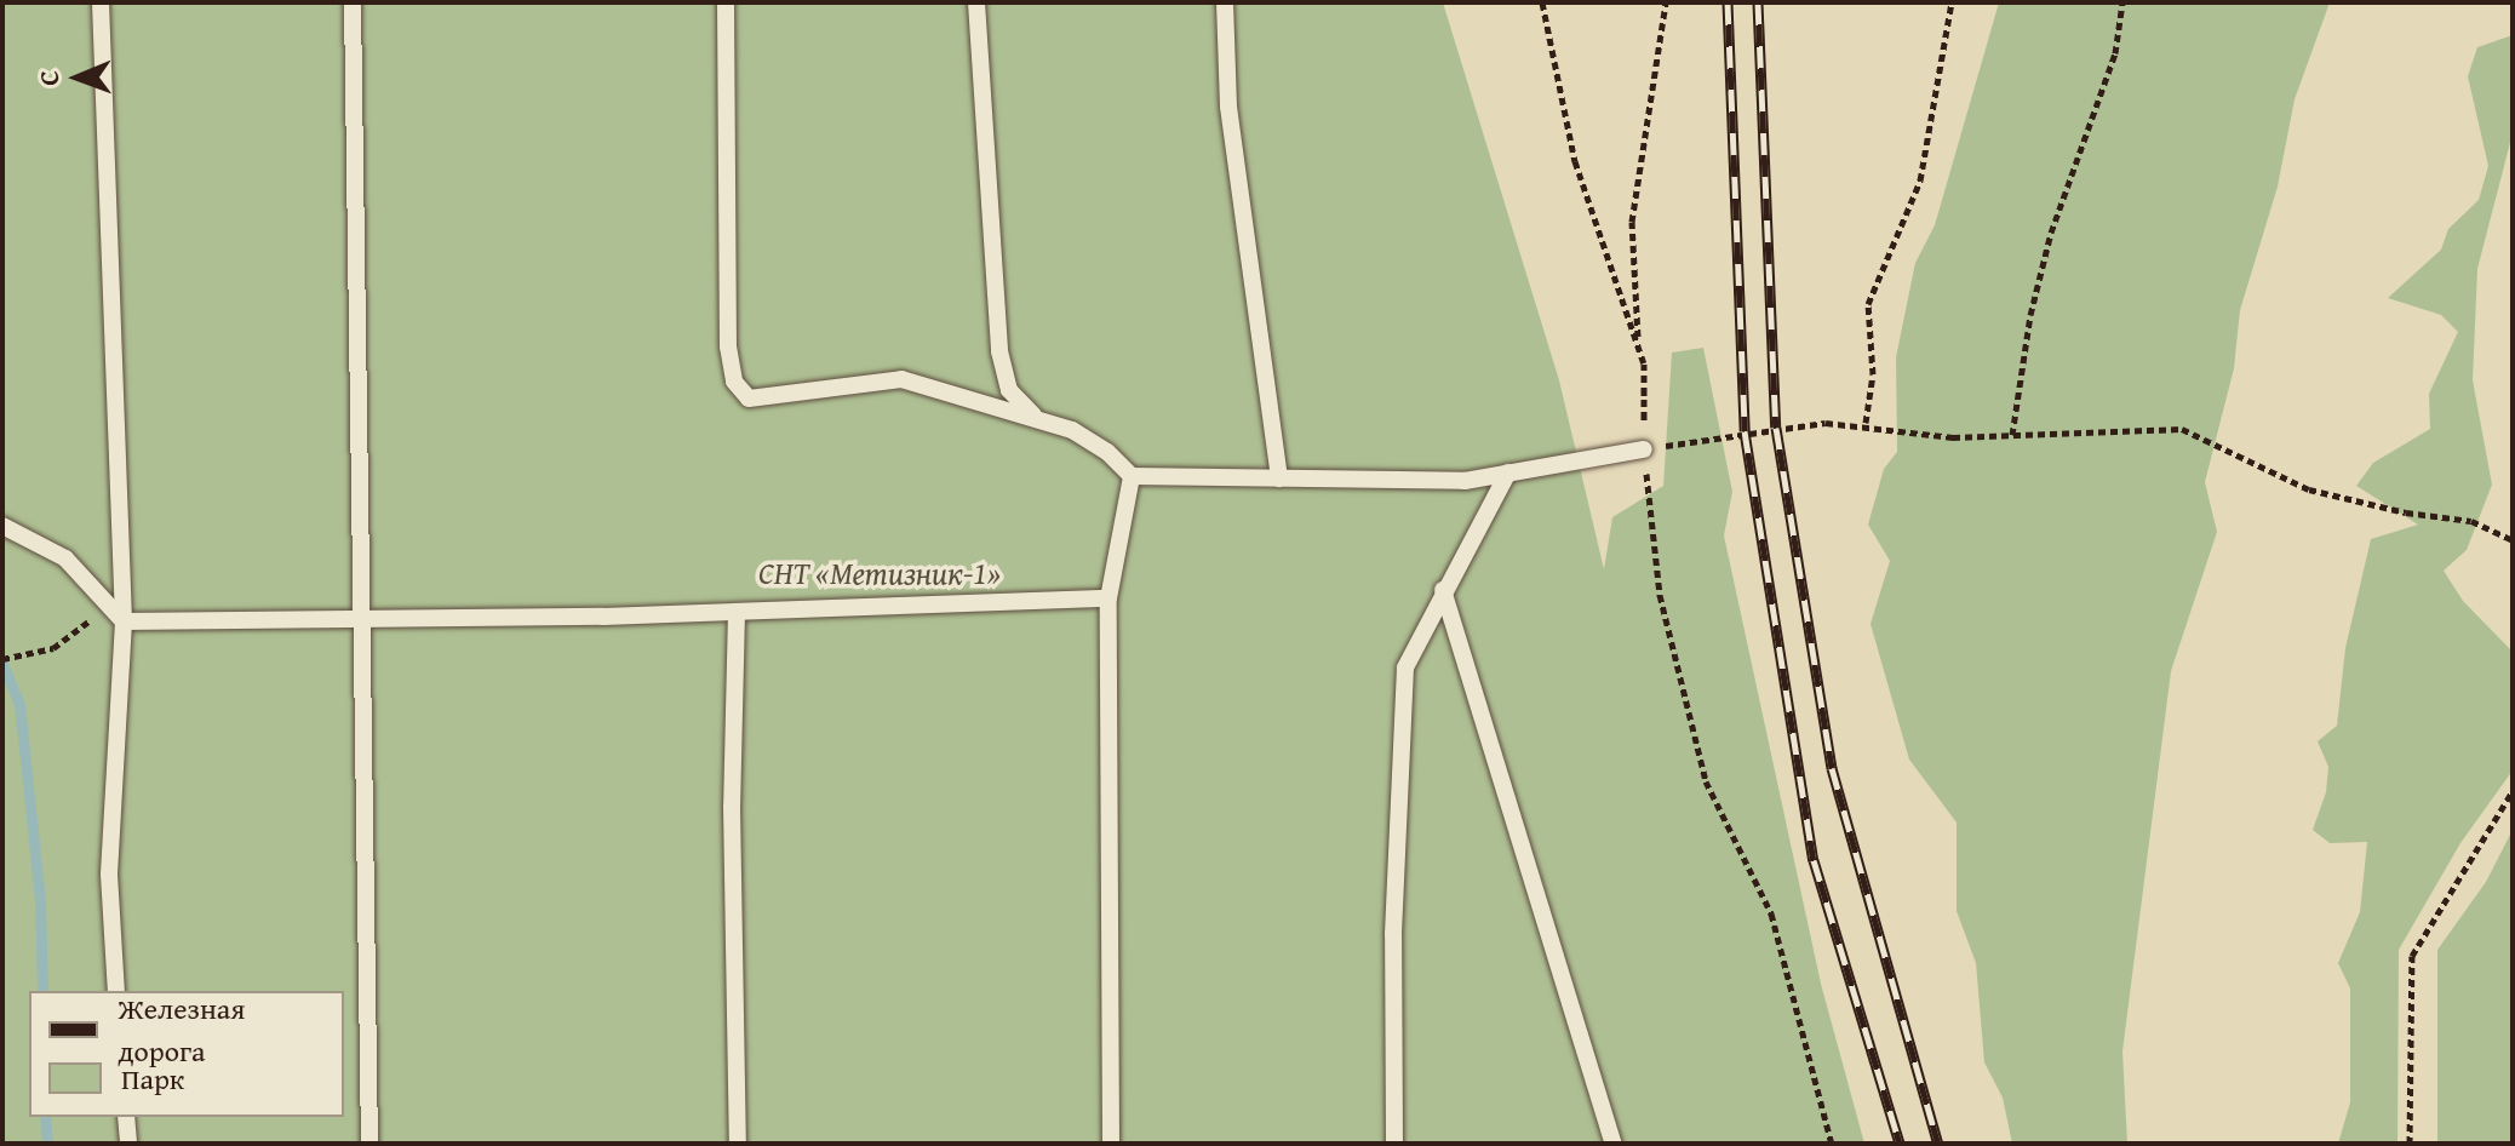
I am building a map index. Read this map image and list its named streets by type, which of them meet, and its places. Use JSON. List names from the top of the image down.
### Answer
{
  "parks": ["СНТ «Метизник-1»"],
  "legend": ["Железная дорога", "Парк"],
  "north": "left"
}
